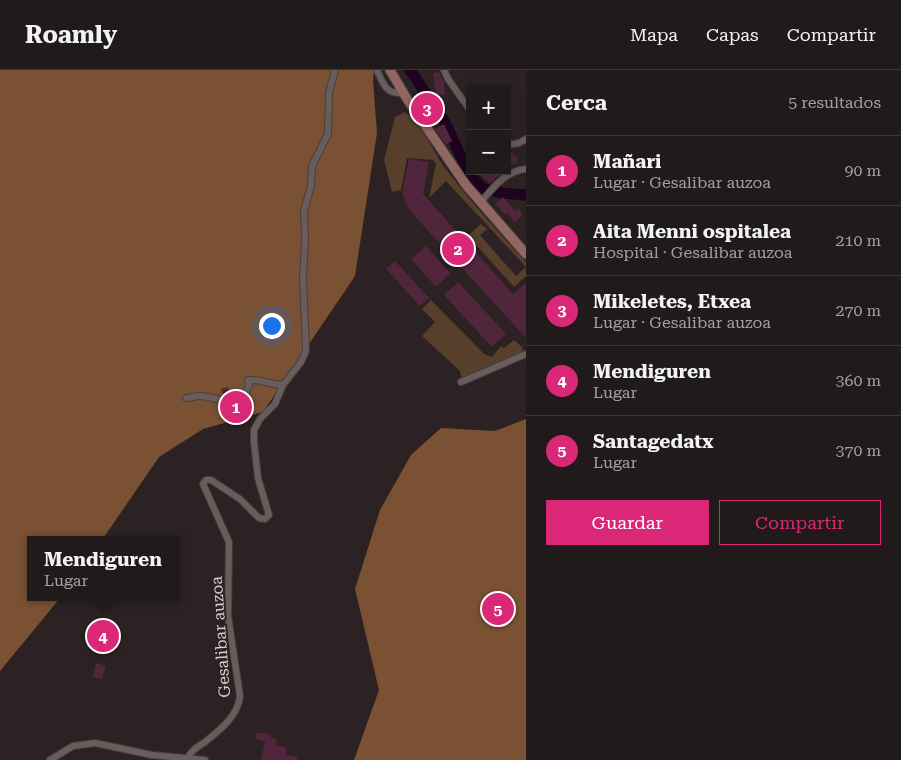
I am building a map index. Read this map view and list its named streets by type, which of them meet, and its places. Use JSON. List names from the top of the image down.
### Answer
{
  "streets": {
    "street": ["Gesalibar auzoa"]
  },
  "page": {
    "header": "Roamly",
    "nav": ["Mapa", "Capas", "Compartir"],
    "heading": ["Cerca", "5 resultados"],
    "map_buttons": ["+", "−"],
    "pins": [
      "3",
      "2",
      "1",
      "5",
      "4"
    ],
    "list": [
      {
        "mark": "1",
        "name": "Mañari",
        "note": "Lugar · Gesalibar auzoa",
        "value": "90 m"
      },
      {
        "mark": "2",
        "name": "Aita Menni ospitalea",
        "note": "Hospital · Gesalibar auzoa",
        "value": "210 m"
      },
      {
        "mark": "3",
        "name": "Mikeletes, Etxea",
        "note": "Lugar · Gesalibar auzoa",
        "value": "270 m"
      },
      {
        "mark": "4",
        "name": "Mendiguren",
        "note": "Lugar",
        "value": "360 m"
      },
      {
        "mark": "5",
        "name": "Santagedatx",
        "note": "Lugar",
        "value": "370 m"
      }
    ],
    "buttons": ["Guardar", "Compartir"],
    "popup": ["Mendiguren", "Lugar"]
  }
}
